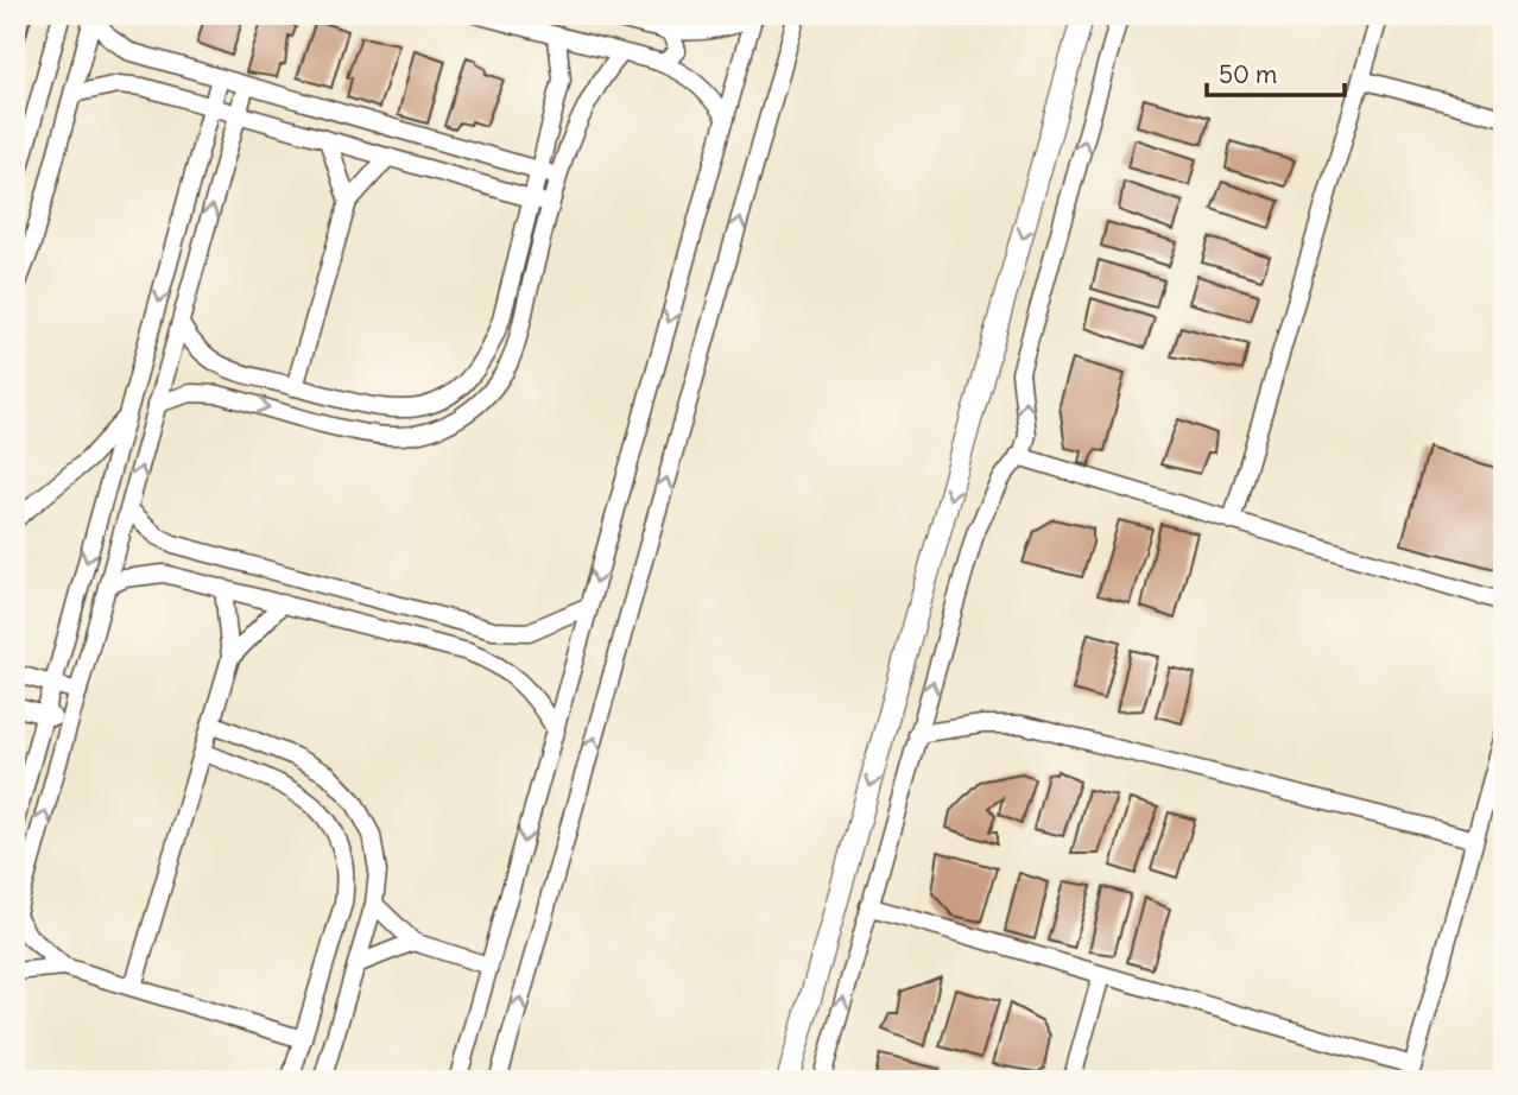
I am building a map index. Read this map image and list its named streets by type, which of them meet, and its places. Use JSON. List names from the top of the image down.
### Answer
{
  "scale_bar": "50 m"
}
